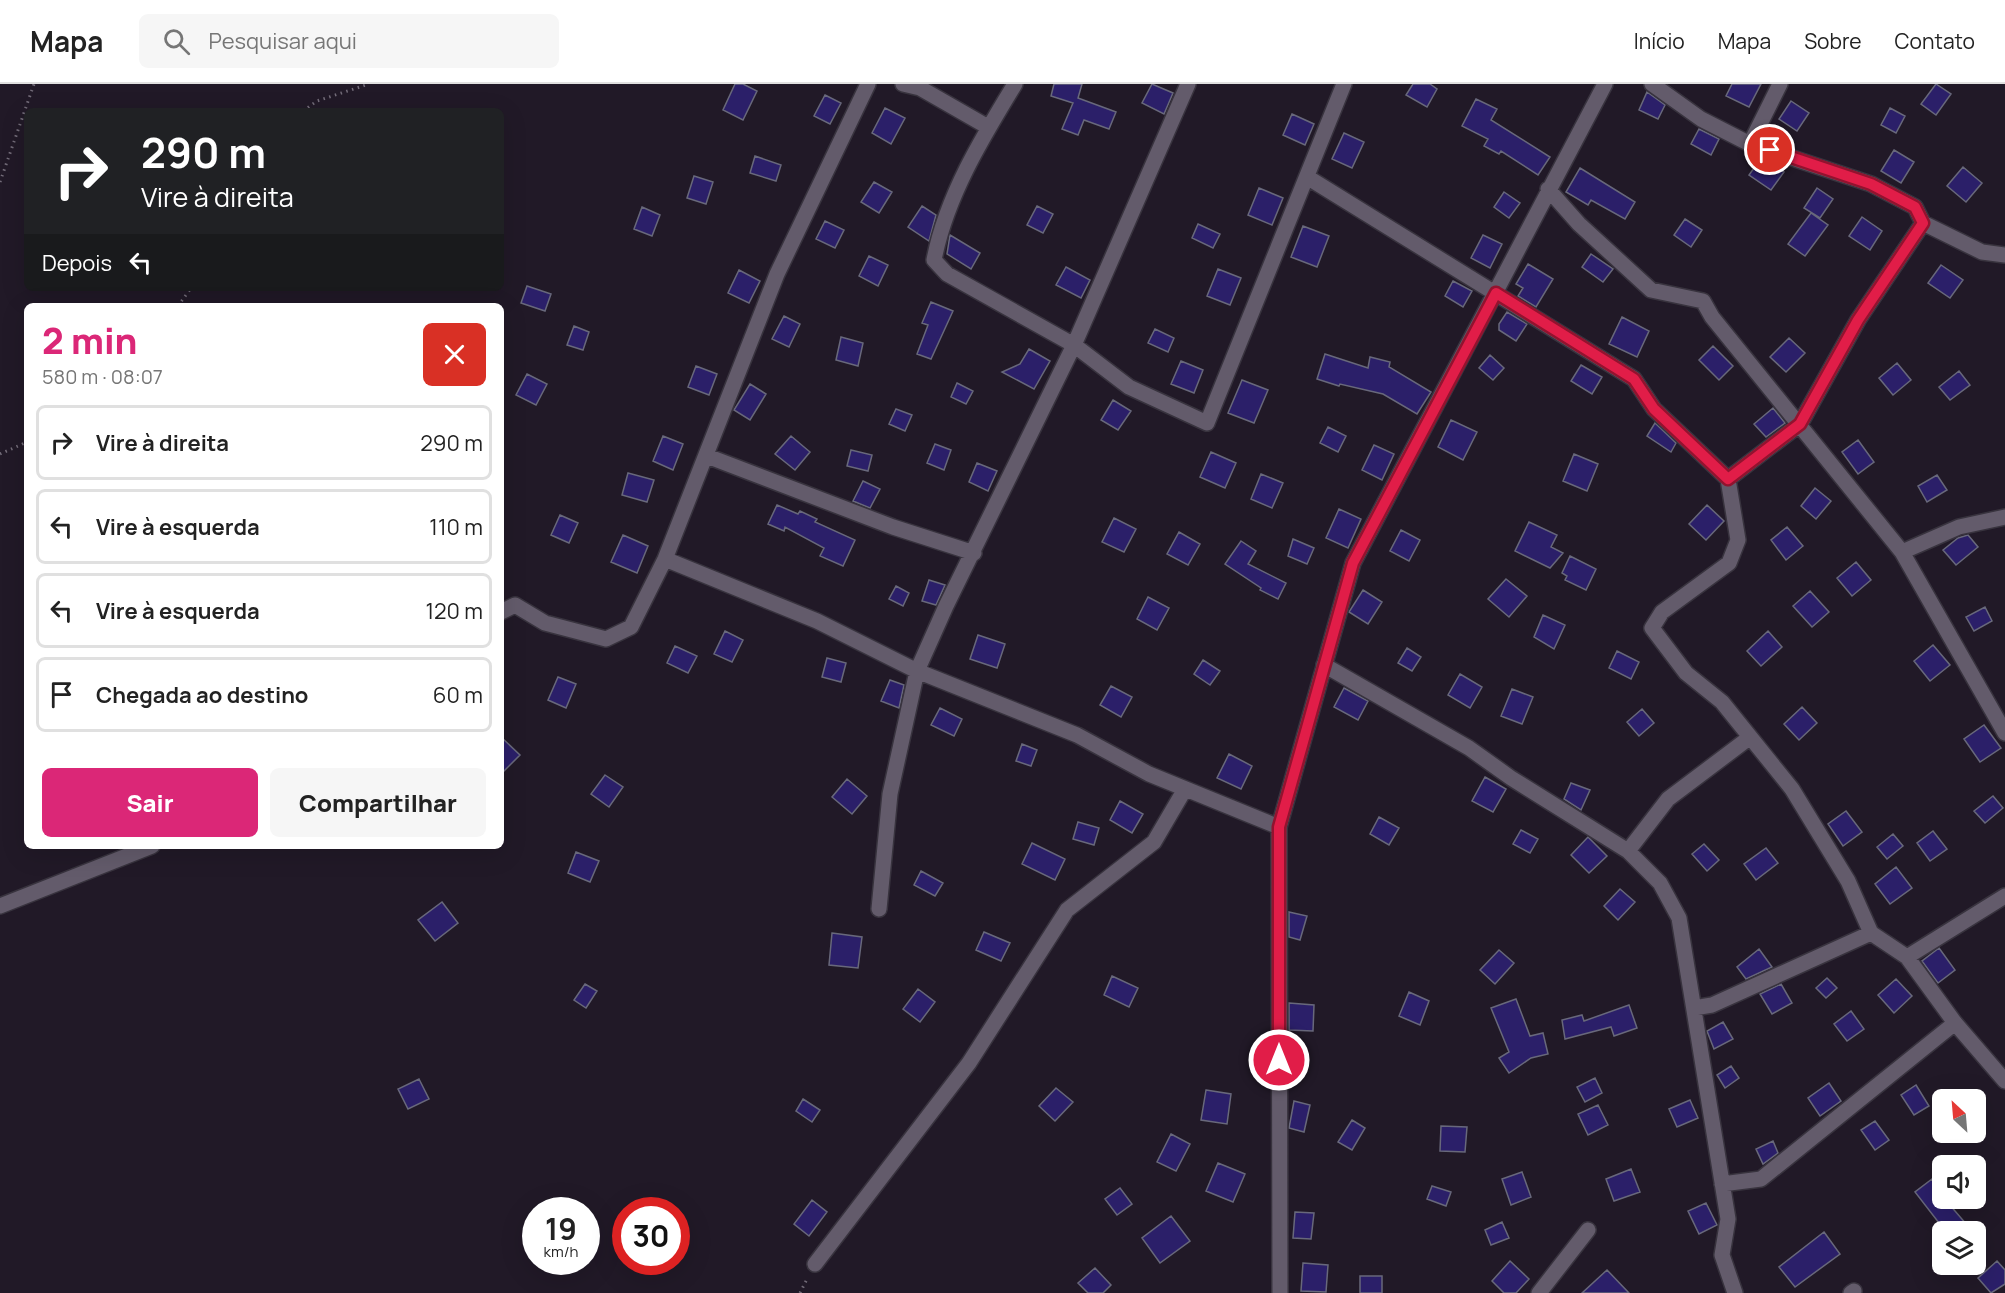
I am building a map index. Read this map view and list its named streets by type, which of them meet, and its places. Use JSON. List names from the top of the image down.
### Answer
{
  "north": "top left",
  "page": {
    "header": "Mapa",
    "search": "Pesquisar aqui",
    "nav": [
      "Início",
      "Mapa",
      "Sobre",
      "Contato"
    ],
    "turn": ["290 m", "Vire à direita"],
    "then": "Depois",
    "heading": ["2 min", "580 m · 08:07"],
    "list": [
      {
        "name": "Vire à direita",
        "value": "290 m"
      },
      {
        "name": "Vire à esquerda",
        "value": "110 m"
      },
      {
        "name": "Vire à esquerda",
        "value": "120 m"
      },
      {
        "name": "Chegada ao destino",
        "value": "60 m"
      }
    ],
    "buttons": ["Sair", "Compartilhar"],
    "speed": "19 km/h",
    "limit": "30"
  }
}
